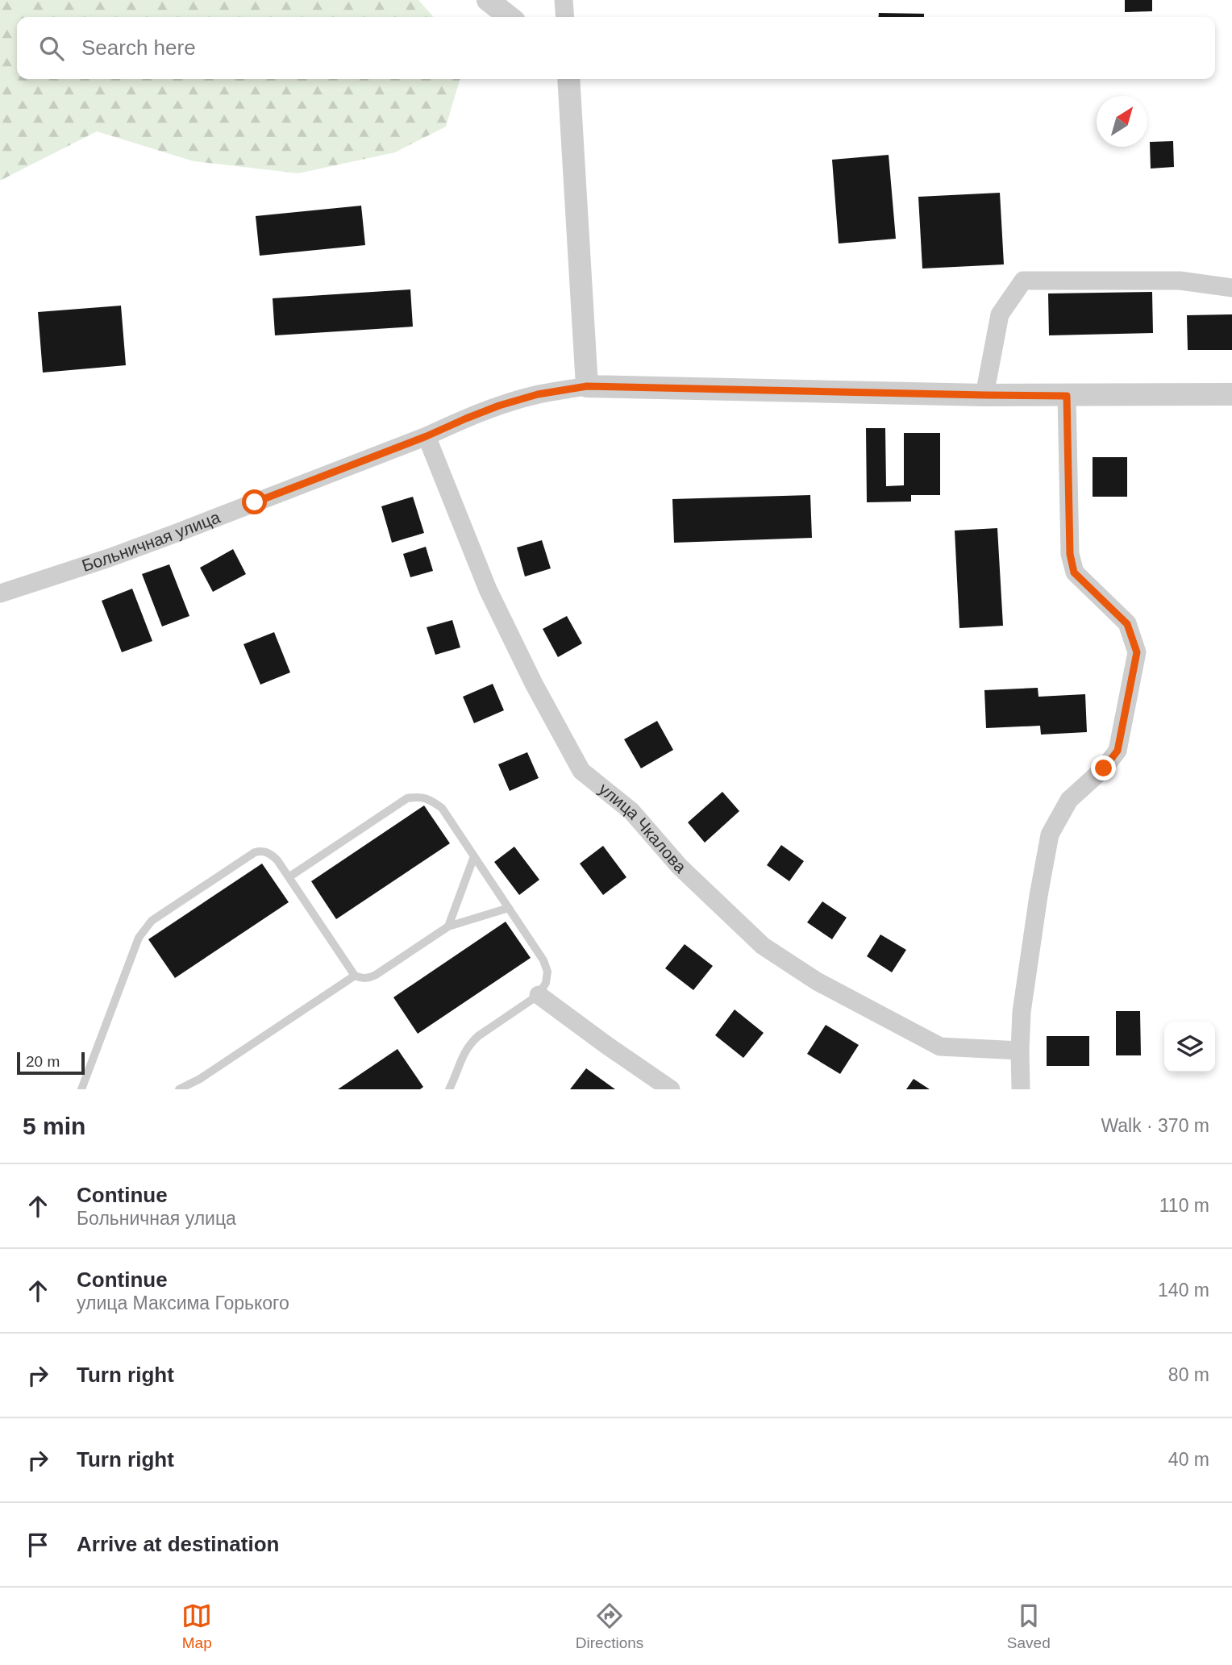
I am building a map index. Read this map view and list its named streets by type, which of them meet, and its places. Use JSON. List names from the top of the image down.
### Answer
{
  "streets": {
    "street": ["Больничная улица", "улица Чкалова"]
  },
  "crossings": [
    ["Больничная улица", "улица Чкалова"]
  ],
  "scale_bar": "20 m",
  "north": "top right",
  "page": {
    "search": "Search here",
    "scale": "20 m",
    "heading": ["5 min", "Walk · 370 m"],
    "list": [
      ["Continue", "Больничная улица", "110 m"],
      ["Continue", "улица Максима Горького", "140 m"],
      ["Turn right", "80 m"],
      ["Turn right", "40 m"],
      "Arrive at destination"
    ],
    "nav": ["Map", "Directions", "Saved"]
  }
}
